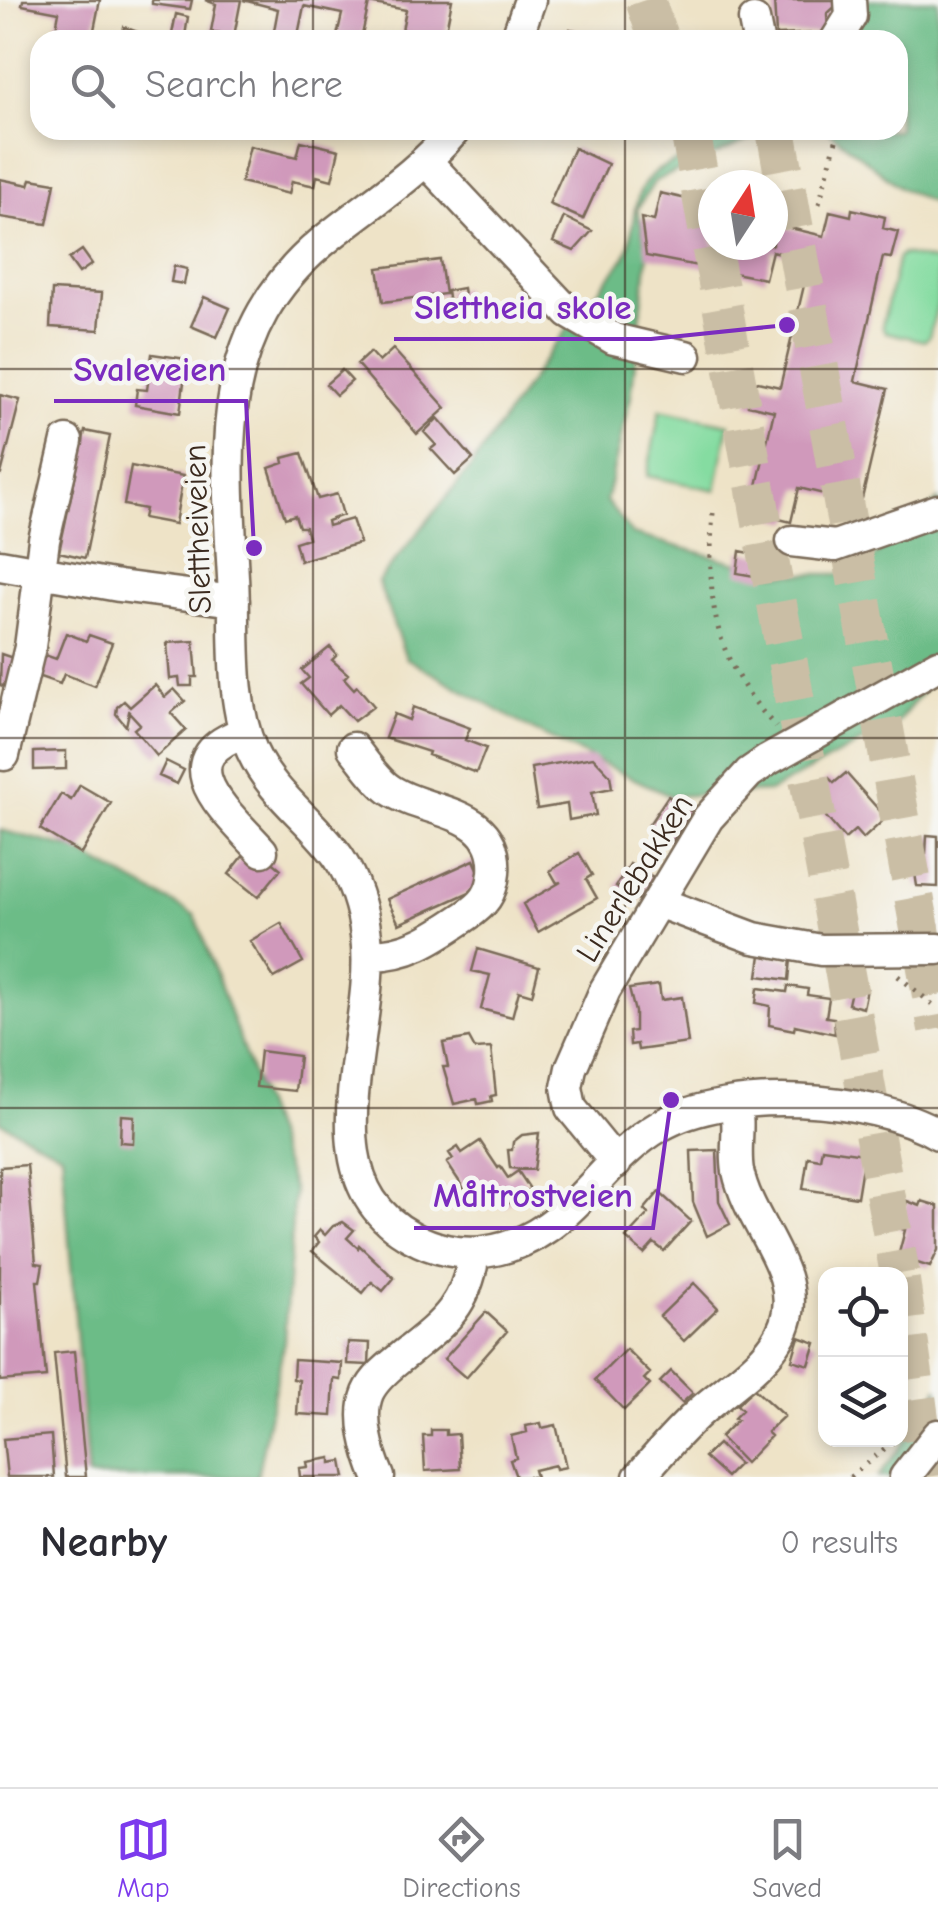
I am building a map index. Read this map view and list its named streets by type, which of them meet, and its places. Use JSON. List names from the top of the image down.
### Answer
{
  "streets": {
    "street": ["Slettheiveien", "Linerlebakken"]
  },
  "crossings": [
    ["Slettheiveien", "Linerlebakken"]
  ],
  "places": ["Slettheia skole", "Svaleveien", "Måltrostveien"],
  "north": "top",
  "page": {
    "search": "Search here",
    "heading": ["Nearby", "0 results"],
    "nav": ["Map", "Directions", "Saved"]
  }
}
